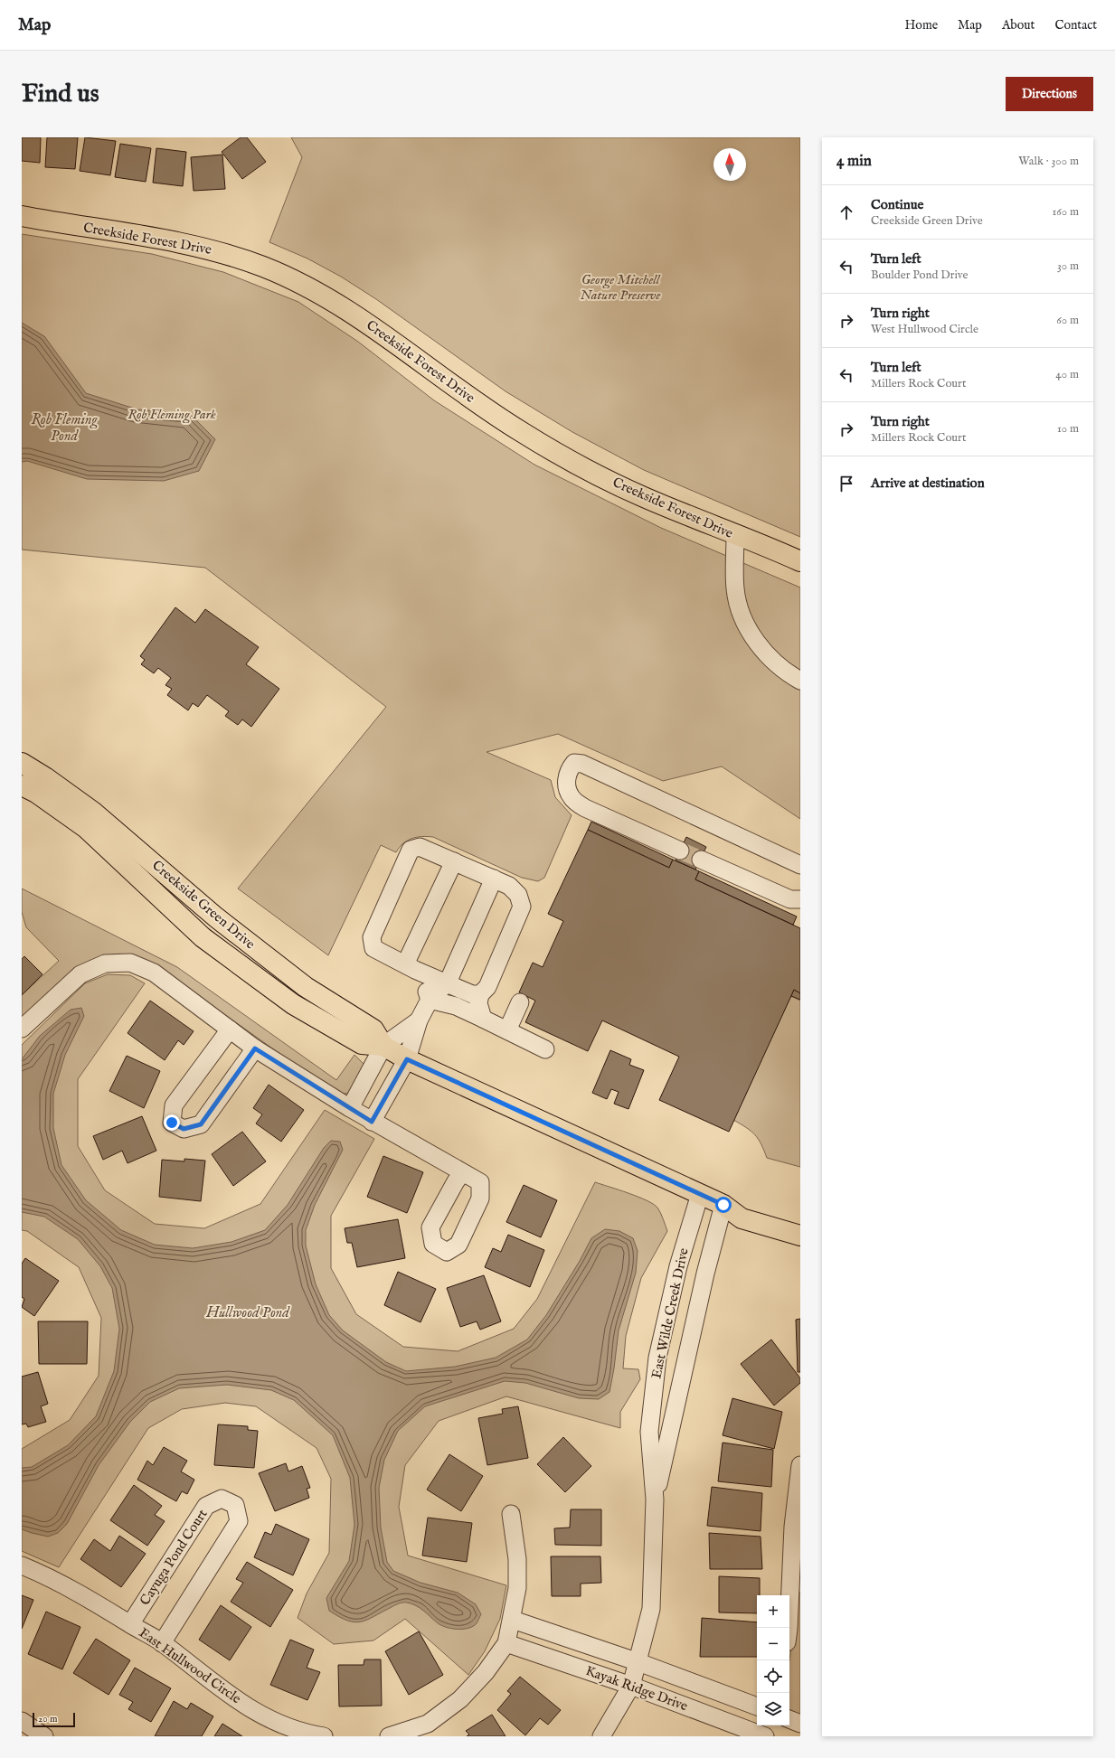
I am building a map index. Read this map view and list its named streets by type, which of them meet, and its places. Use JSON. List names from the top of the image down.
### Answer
{
  "streets": {
    "main road": ["Creekside Forest Drive", "Creekside Green Drive"],
    "street": [
      "East Wilde Creek Drive",
      "Cayuga Pond Court",
      "East Hullwood Circle",
      "Kayak Ridge Drive"
    ]
  },
  "crossings": [
    ["Creekside Green Drive", "East Wilde Creek Drive"],
    ["East Wilde Creek Drive", "Kayak Ridge Drive"],
    ["Cayuga Pond Court", "East Hullwood Circle"]
  ],
  "water": ["Rob Fleming Pond", "Hullwood Pond"],
  "parks": ["George Mitchell Nature Preserve", "Rob Fleming Park"],
  "scale_bar": "20 m",
  "north": "top",
  "page": {
    "header": "Map",
    "nav": [
      "Home",
      "Map",
      "About",
      "Contact"
    ],
    "buttons": "Directions",
    "title": "Find us",
    "heading": ["4 min", "Walk · 300 m"],
    "list": [
      ["Continue", "Creekside Green Drive", "160 m"],
      ["Turn left", "Boulder Pond Drive", "30 m"],
      ["Turn right", "West Hullwood Circle", "60 m"],
      ["Turn left", "Millers Rock Court", "40 m"],
      ["Turn right", "Millers Rock Court", "10 m"],
      "Arrive at destination"
    ],
    "map_buttons": ["+", "−"],
    "scale": "20 m"
  }
}
